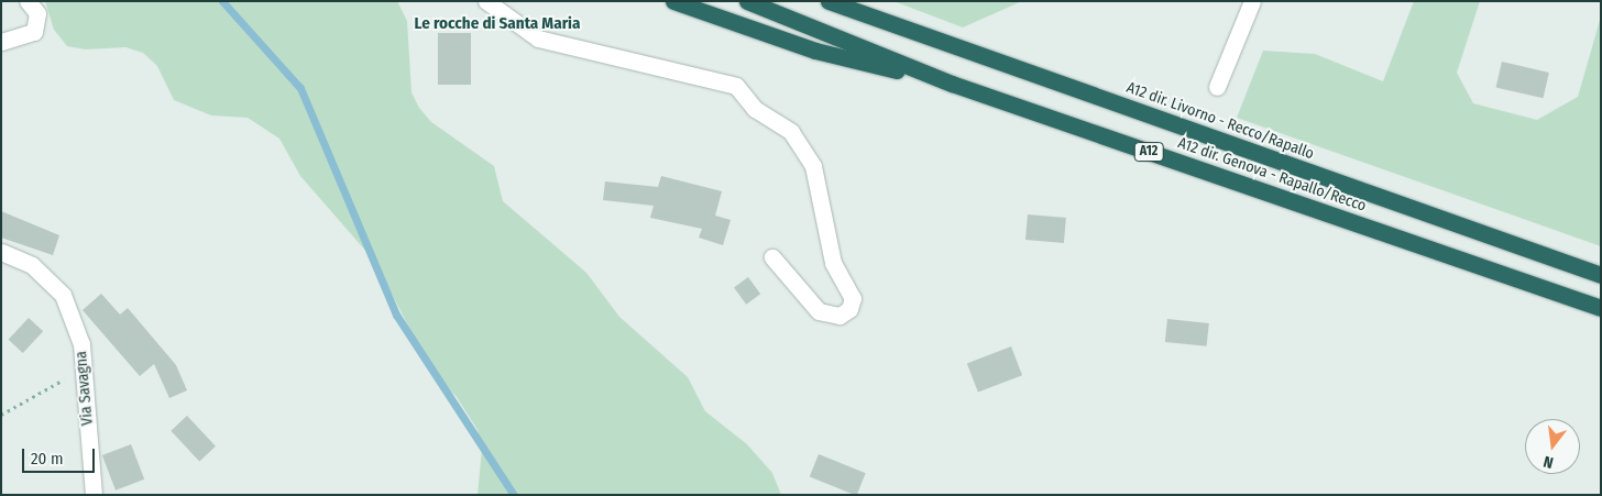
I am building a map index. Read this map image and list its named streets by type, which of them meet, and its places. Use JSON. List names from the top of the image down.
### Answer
{
  "streets": {
    "highway": ["A12 dir. Livorno - Recco/Rapallo", "A12", "A12 dir. Genova - Rapallo/Recco"],
    "street": ["Via Savagna"]
  },
  "districts": ["Le rocche di Santa Maria"],
  "scale_bar": "20 m",
  "north": "bottom"
}
